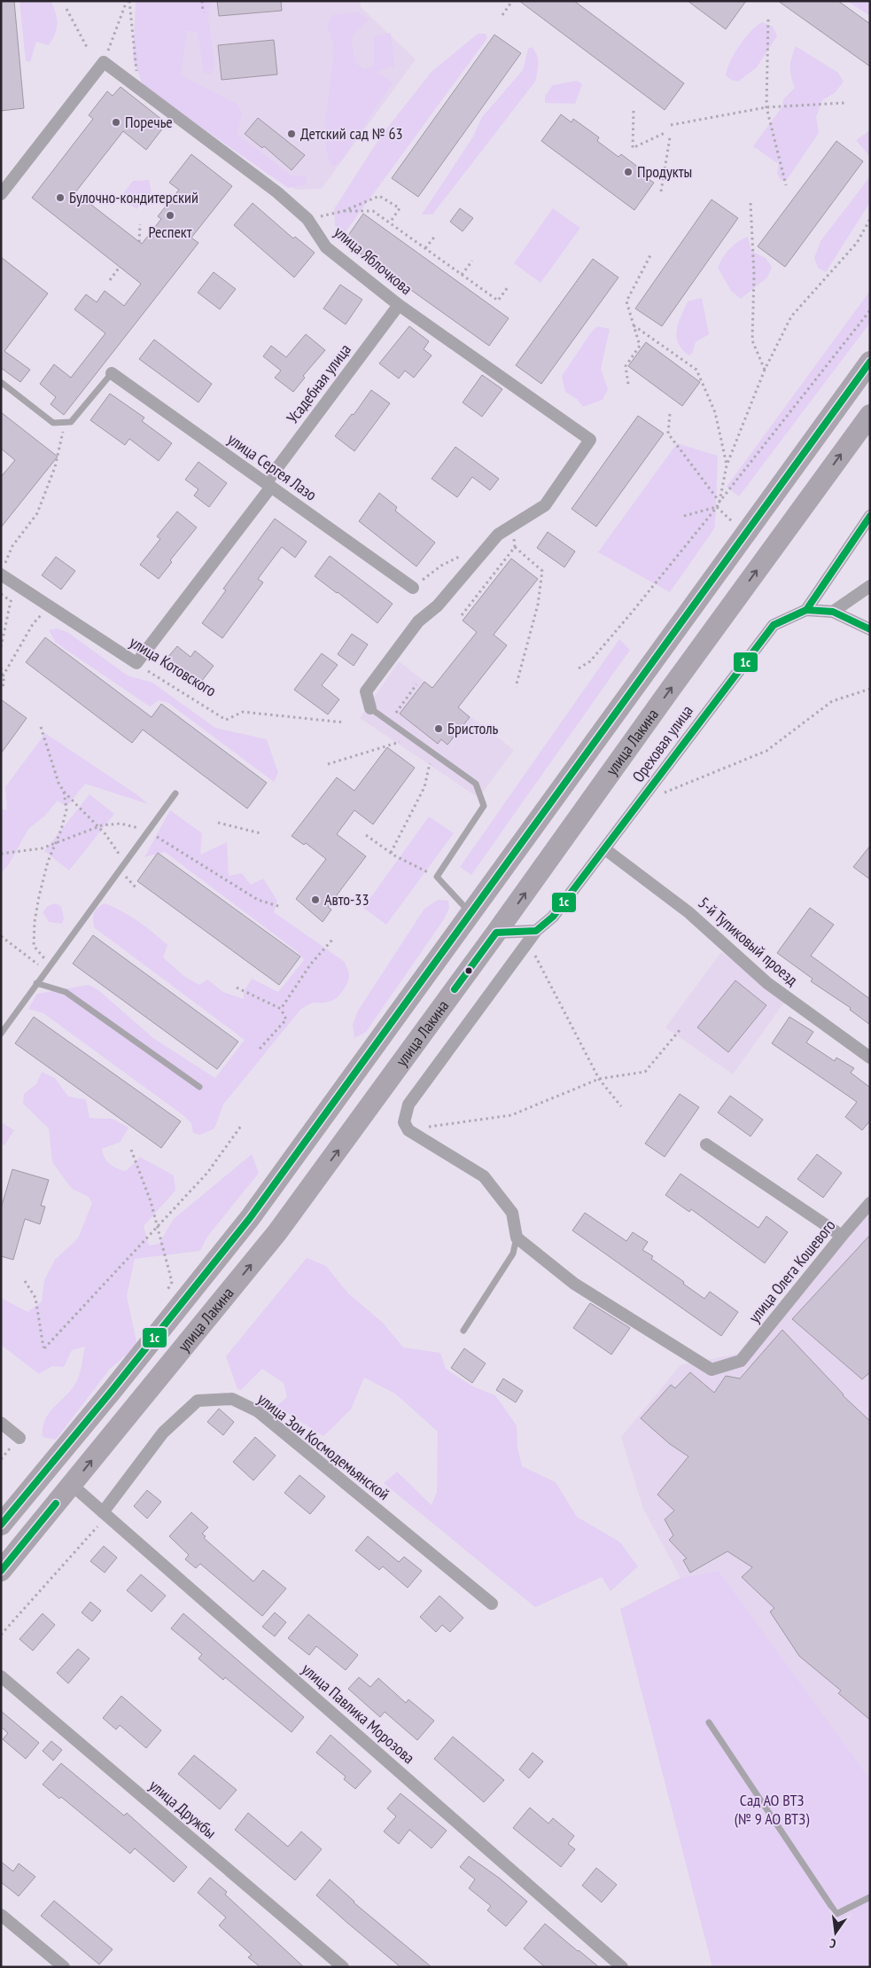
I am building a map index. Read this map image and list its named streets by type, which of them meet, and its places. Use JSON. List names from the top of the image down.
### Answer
{
  "streets": {
    "highway": ["улица Лакина"],
    "street": [
      "улица Яблочкова",
      "Усадебная улица",
      "улица Сергея Лазо",
      "улица Котовского",
      "Ореховая улица",
      "5-й Тупиковый проезд",
      "улица Олега Кошевого",
      "улица Зои Космодемьянской",
      "улица Павлика Морозова",
      "улица Дружбы"
    ]
  },
  "crossings": [
    ["улица Яблочкова", "Усадебная улица"],
    ["Усадебная улица", "улица Сергея Лазо"],
    ["Усадебная улица", "улица Котовского"],
    ["улица Лакина", "улица Павлика Морозова"],
    ["Ореховая улица", "5-й Тупиковый проезд"],
    ["улица Зои Космодемьянской", "улица Павлика Морозова"]
  ],
  "parks": ["Сад АО ВТЗ (№ 9 АО ВТЗ)"],
  "places": [
    "Поречье",
    "Детский сад № 63",
    "Продукты",
    "Булочно-кондитерский",
    "Респект",
    "Бристоль",
    "Авто-33"
  ],
  "lines": ["transit line 1с"],
  "north": "bottom"
}
